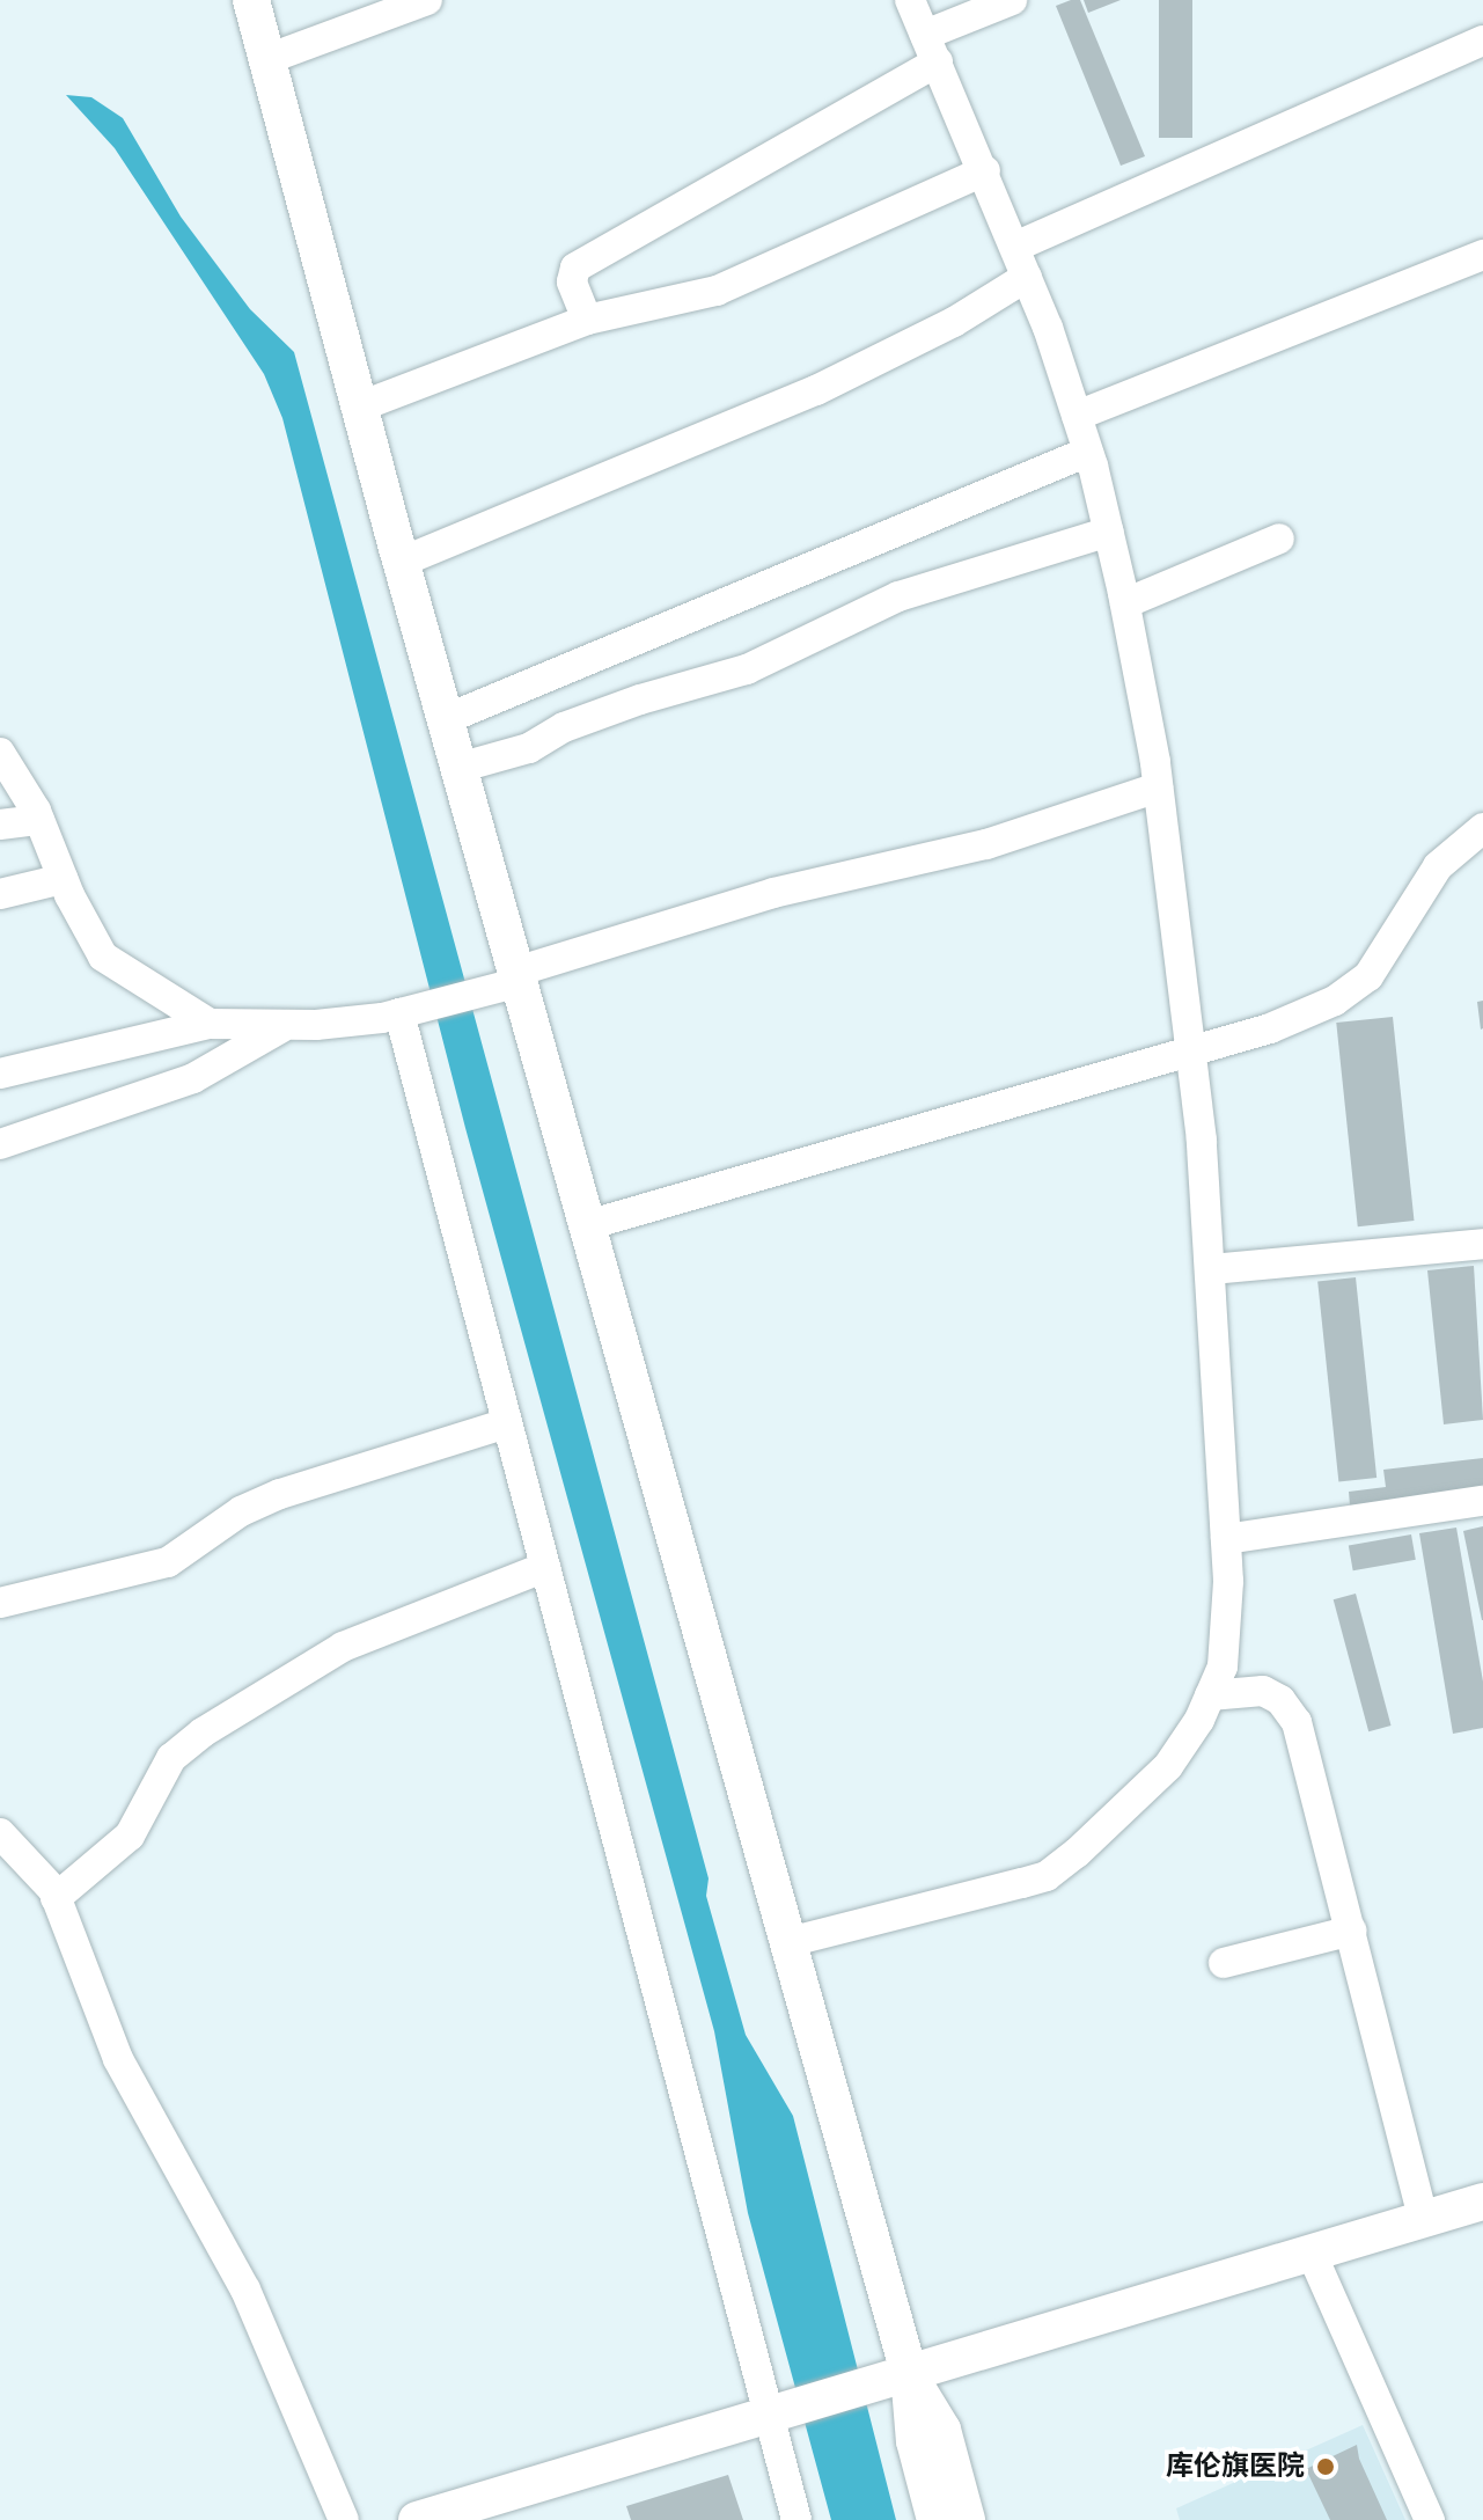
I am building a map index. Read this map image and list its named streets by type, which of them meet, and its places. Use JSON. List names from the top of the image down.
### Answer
{
  "places": ["库伦旗医院"]
}
